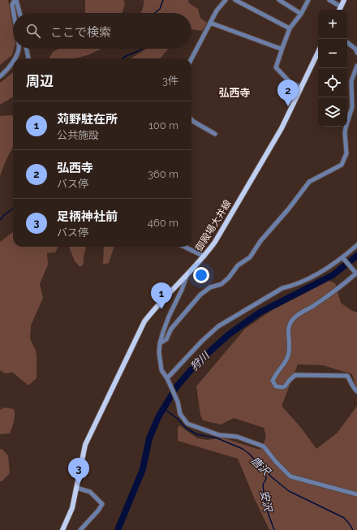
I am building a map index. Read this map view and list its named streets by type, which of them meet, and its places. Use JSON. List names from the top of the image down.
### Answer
{
  "streets": {
    "main road": ["御殿場大井線"]
  },
  "districts": ["弘西寺"],
  "water": ["狩川", "唐沢", "安沢"],
  "page": {
    "map_buttons": ["+", "−"],
    "search": "ここで検索",
    "heading": ["周辺", "3件"],
    "pins": ["2", "1", "3"],
    "list": [
      {
        "mark": "1",
        "name": "苅野駐在所",
        "note": "公共施設",
        "value": "100 m"
      },
      {
        "mark": "2",
        "name": "弘西寺",
        "note": "バス停",
        "value": "360 m"
      },
      {
        "mark": "3",
        "name": "足柄神社前",
        "note": "バス停",
        "value": "460 m"
      }
    ]
  }
}
